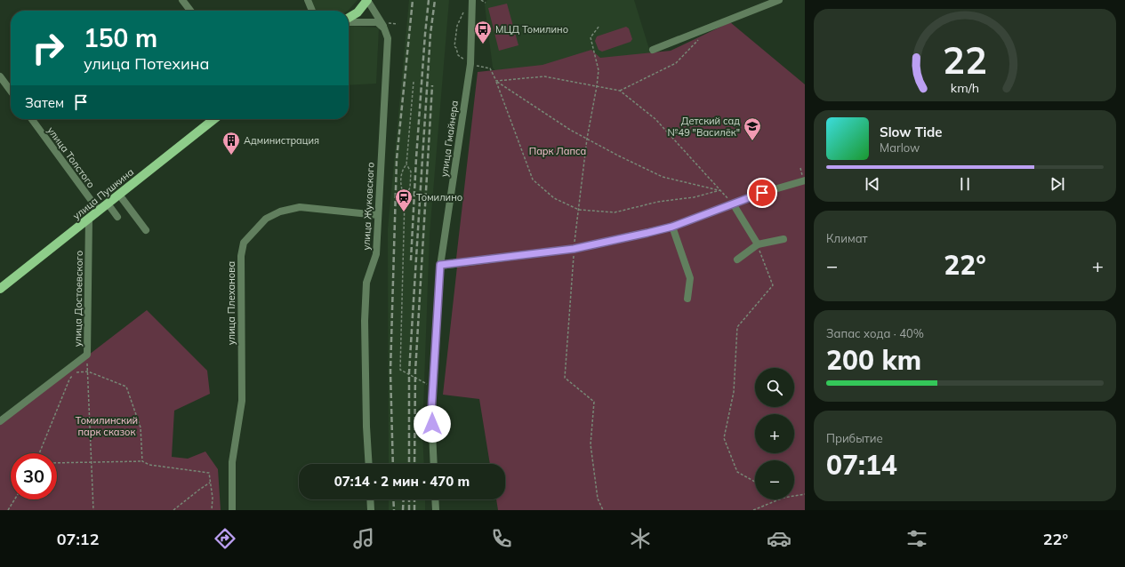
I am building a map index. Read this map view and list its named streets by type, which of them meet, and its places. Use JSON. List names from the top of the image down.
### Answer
{
  "streets": {
    "main road": ["улица Пушкина"],
    "street": [
      "улица Гмайнера",
      "улица Толстого",
      "улица Жуковского",
      "улица Достоевского",
      "улица Плеханова"
    ]
  },
  "crossings": [
    ["улица Толстого", "улица Пушкина"],
    ["улица Пушкина", "улица Достоевского"],
    ["улица Жуковского", "улица Плеханова"]
  ],
  "parks": ["Парк Лапса", "Томилинский парк сказок"],
  "places": {
    "bus stop": ["МЦД Томилино"],
    "school or university": ["Детский сад №49 \"Василёк\""],
    "building": ["Администрация"],
    "station": ["Томилино"]
  },
  "page": {
    "turn": ["150 m", "улица Потехина"],
    "then": "Затем",
    "song": ["Slow Tide", "Marlow"],
    "tile": [
      "Климат",
      ["Запас хода · 40%", "200 km"],
      ["Прибытие", "07:14"]
    ],
    "heat": ["−", "22°", "+"],
    "map_buttons": ["+", "−"],
    "limit": "30",
    "trip": "07:14 · 2 мин · 470 m",
    "tabs": ["07:12", "22°"],
    "gauge": ["22", "km/h"]
  }
}
